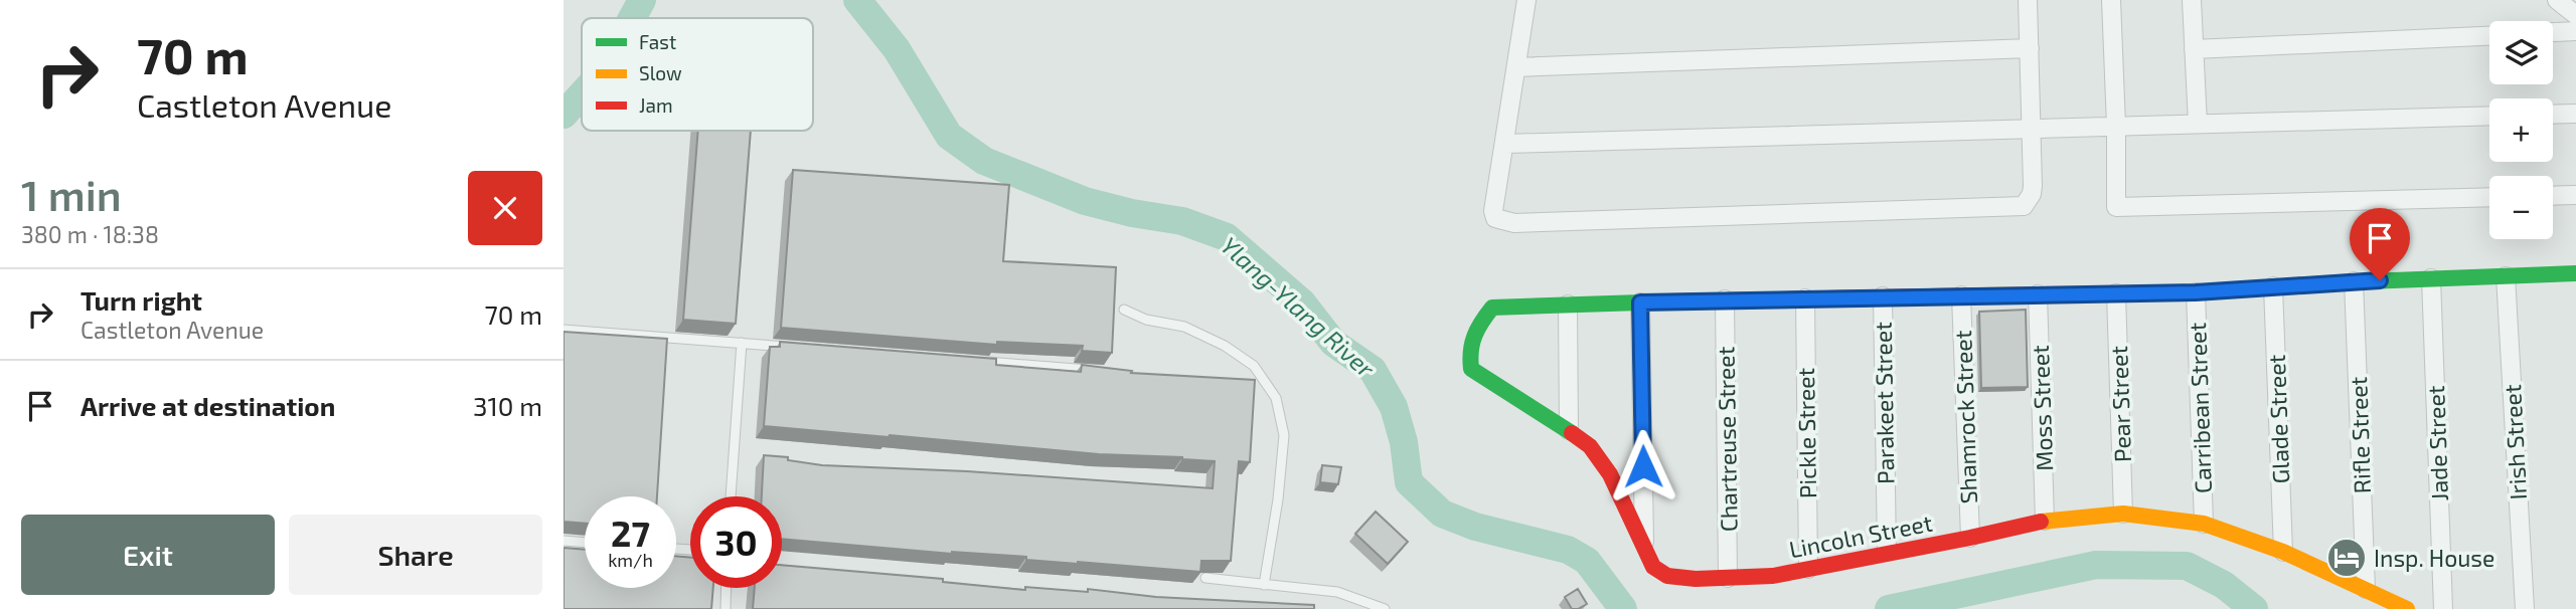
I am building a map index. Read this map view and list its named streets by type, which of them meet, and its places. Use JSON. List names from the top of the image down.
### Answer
{
  "streets": {
    "street": [
      "Parakeet Street",
      "Pear Street",
      "Moss Street",
      "Carribean Street",
      "Shamrock Street",
      "Glade Street",
      "Pickle Street",
      "Rifle Street",
      "Chartreuse Street",
      "Irish Street",
      "Jade Street",
      "Lincoln Street"
    ]
  },
  "crossings": [
    ["Parakeet Street", "Lincoln Street"],
    ["Pear Street", "Lincoln Street"],
    ["Moss Street", "Lincoln Street"],
    ["Carribean Street", "Lincoln Street"],
    ["Shamrock Street", "Lincoln Street"],
    ["Glade Street", "Lincoln Street"],
    ["Pickle Street", "Lincoln Street"],
    ["Rifle Street", "Lincoln Street"],
    ["Chartreuse Street", "Lincoln Street"]
  ],
  "water": ["Ylang-Ylang River"],
  "places": {
    "hotel": ["Insp. House"]
  },
  "legend": ["Fast", "Slow", "Jam"],
  "page": {
    "turn": ["70 m", "Castleton Avenue"],
    "map_buttons": ["+", "−"],
    "heading": ["1 min", "380 m · 18:38"],
    "list": [
      {
        "name": "Turn right",
        "note": "Castleton Avenue",
        "value": "70 m"
      },
      {
        "name": "Arrive at destination",
        "value": "310 m"
      }
    ],
    "speed": "27 km/h",
    "limit": "30",
    "buttons": ["Exit", "Share"]
  }
}
